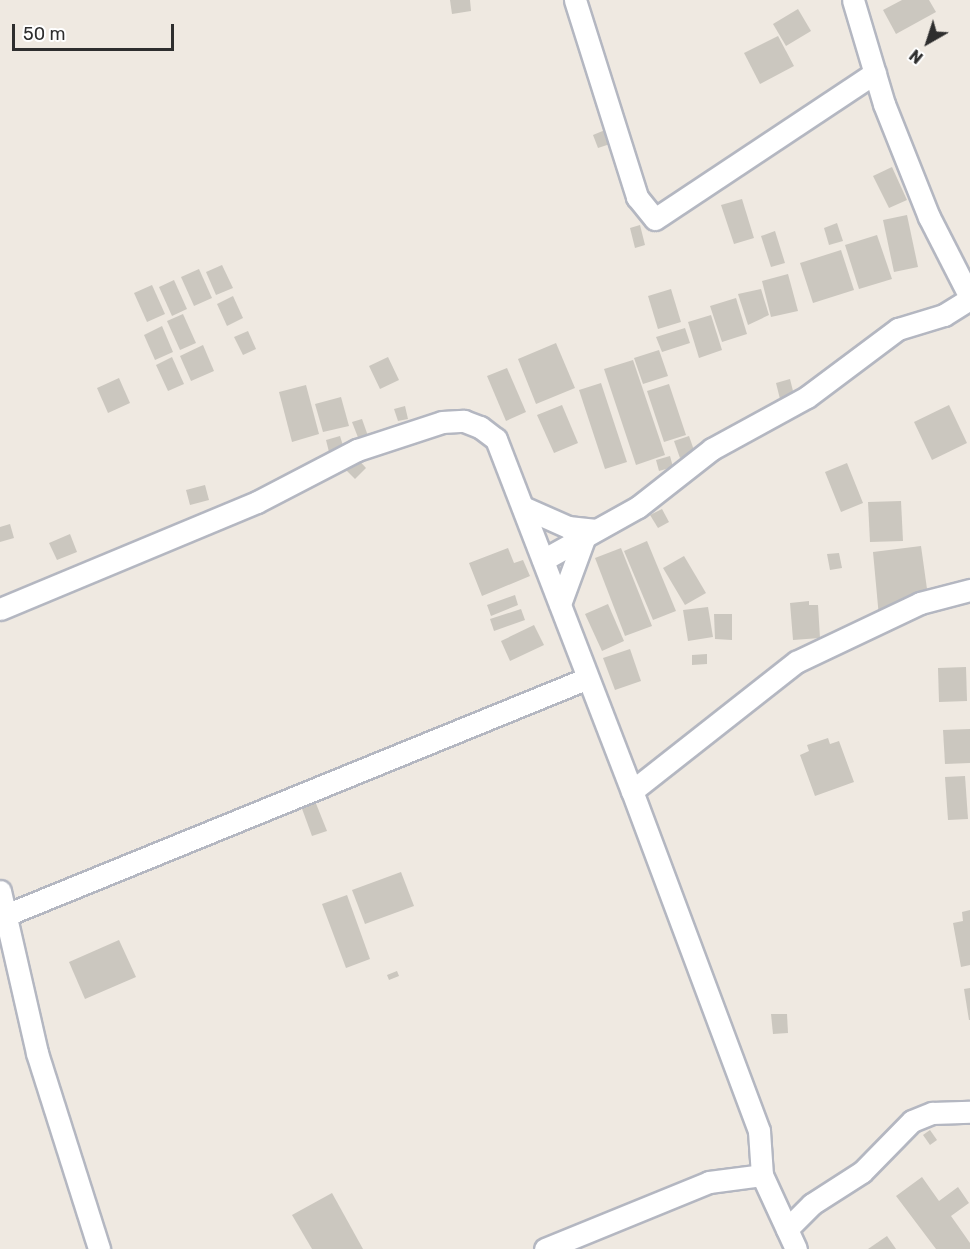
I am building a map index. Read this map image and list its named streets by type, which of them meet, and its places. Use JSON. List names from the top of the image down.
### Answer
{
  "scale_bar": "50 m",
  "north": "bottom left"
}
